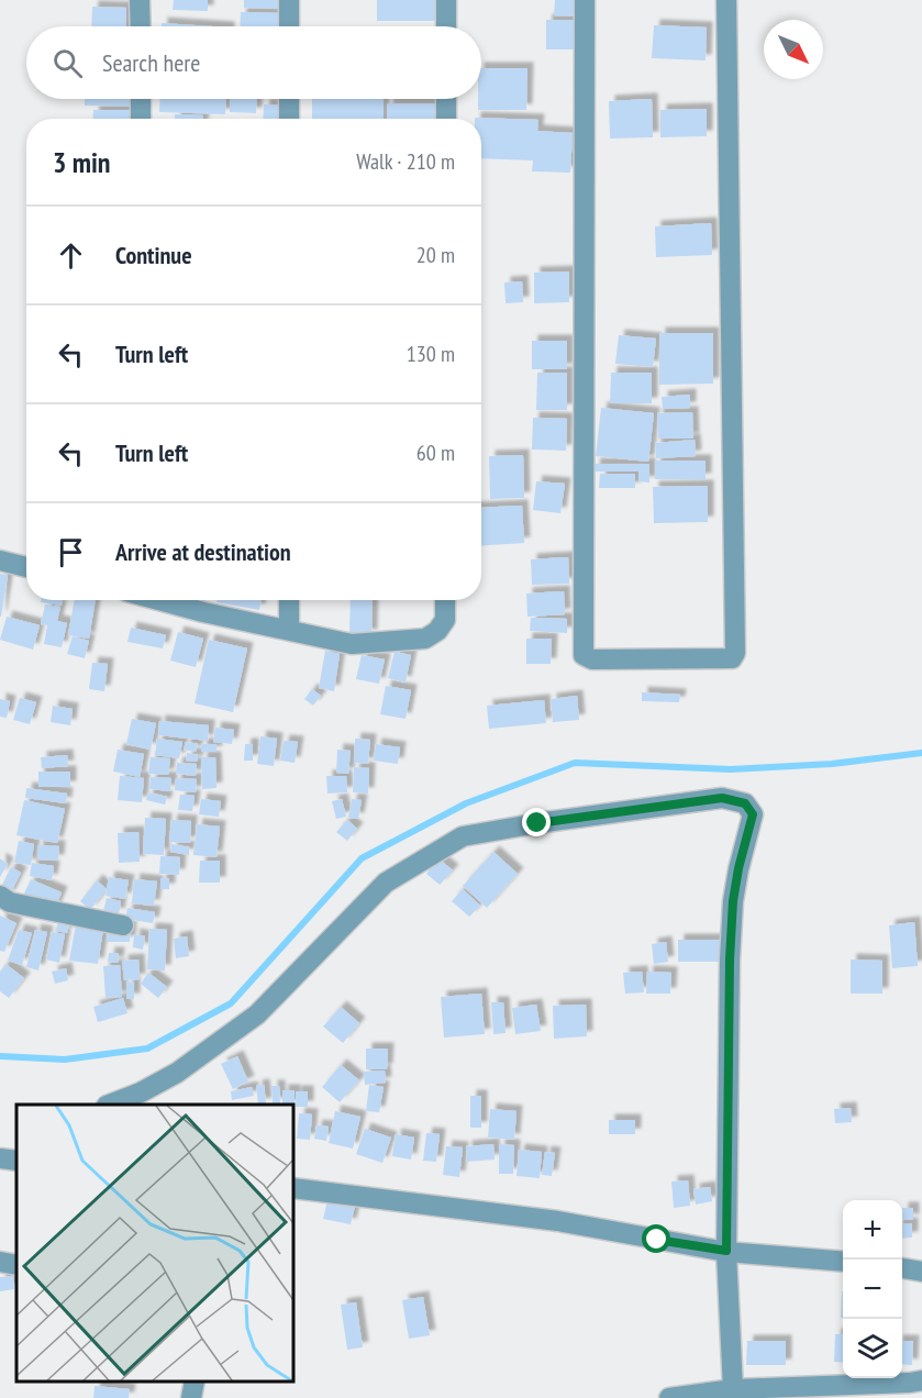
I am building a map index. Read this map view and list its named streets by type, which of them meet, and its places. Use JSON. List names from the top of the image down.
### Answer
{
  "north": "bottom right",
  "page": {
    "search": "Search here",
    "heading": ["3 min", "Walk · 210 m"],
    "list": [
      ["Continue", "20 m"],
      ["Turn left", "130 m"],
      ["Turn left", "60 m"],
      "Arrive at destination"
    ],
    "map_buttons": ["+", "−"]
  }
}
